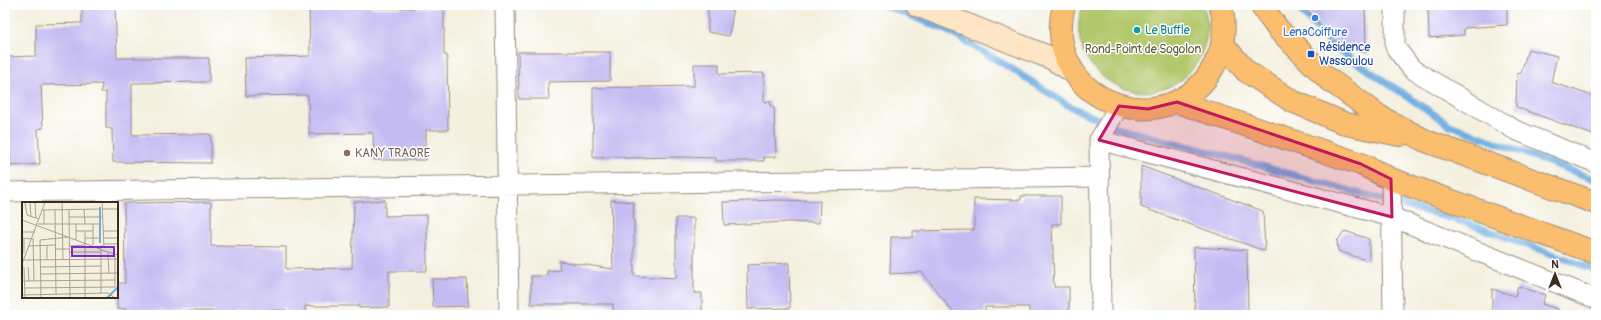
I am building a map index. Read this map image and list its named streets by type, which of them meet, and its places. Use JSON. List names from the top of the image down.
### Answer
{
  "parks": ["Rond-Point de Sogolon"],
  "places": {
    "other": ["LenaCoiffure", "Le Buffle", "KANY TRAORE"],
    "transit": ["Résidence Wassoulou"]
  },
  "north": "top"
}
